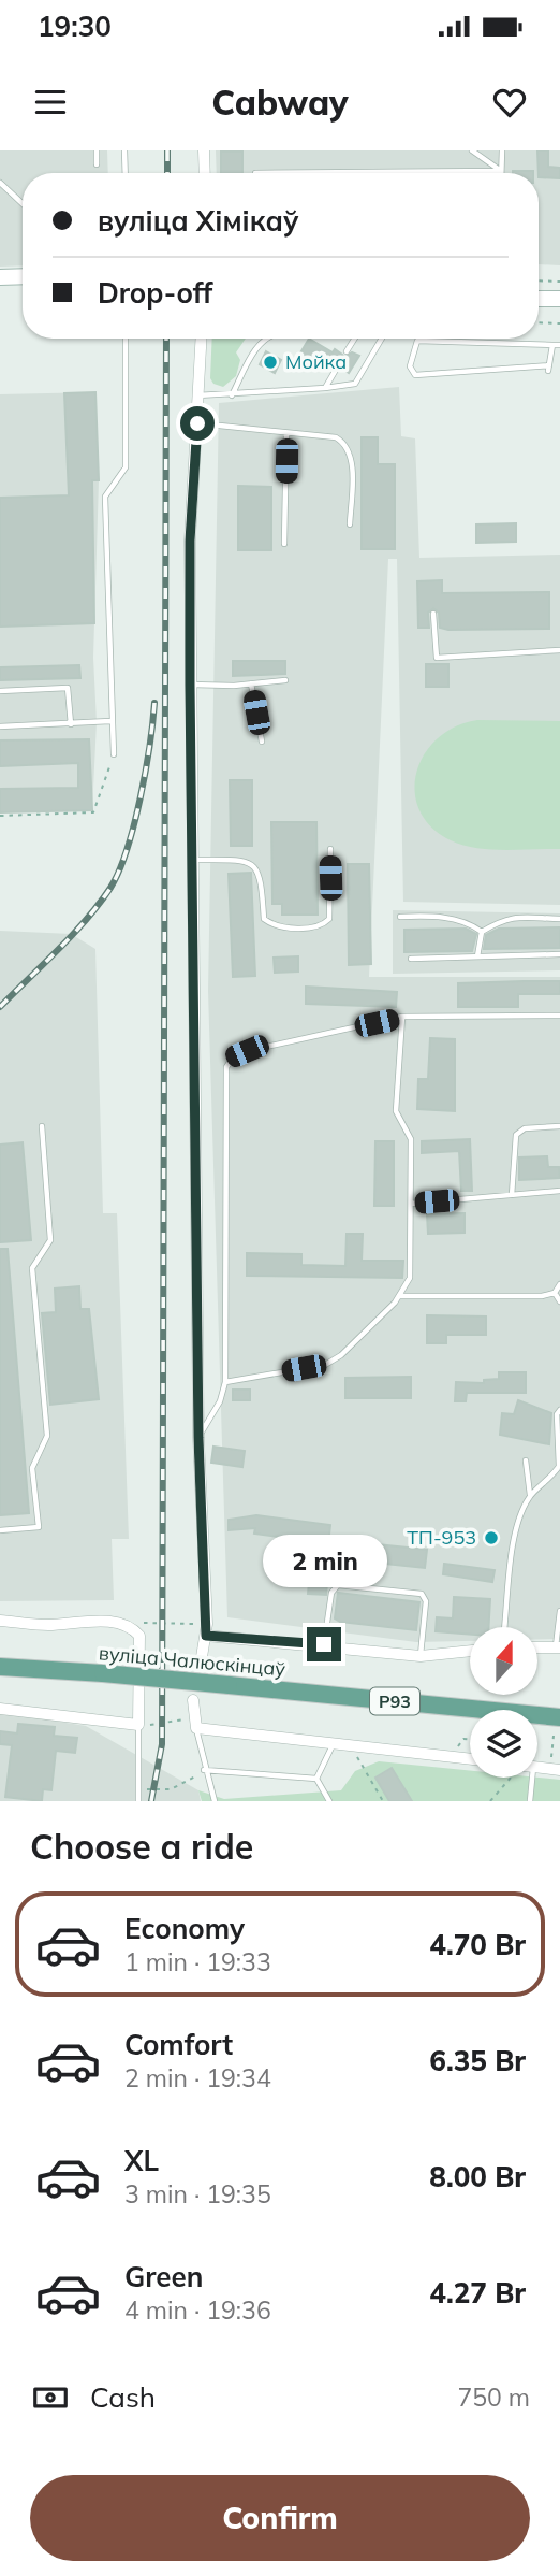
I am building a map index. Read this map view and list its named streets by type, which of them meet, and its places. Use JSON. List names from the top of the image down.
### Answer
{
  "streets": {
    "main road": ["вуліца Чалюскінцаў", "Р93"]
  },
  "places": ["Мойка", "ТП-953"],
  "north": "top",
  "page": {
    "status": "19:30",
    "header": "Cabway",
    "banner": ["вуліца Хімікаў", "Drop-off"],
    "bubble": "2 min",
    "heading": "Choose a ride",
    "list": [
      {
        "name": "Economy",
        "note": "1 min · 19:33",
        "value": "4.70 Br"
      },
      {
        "name": "Comfort",
        "note": "2 min · 19:34",
        "value": "6.35 Br"
      },
      {
        "name": "XL",
        "note": "3 min · 19:35",
        "value": "8.00 Br"
      },
      {
        "name": "Green",
        "note": "4 min · 19:36",
        "value": "4.27 Br"
      }
    ],
    "pay": ["Cash", "750 m"],
    "buttons": "Confirm"
  }
}
